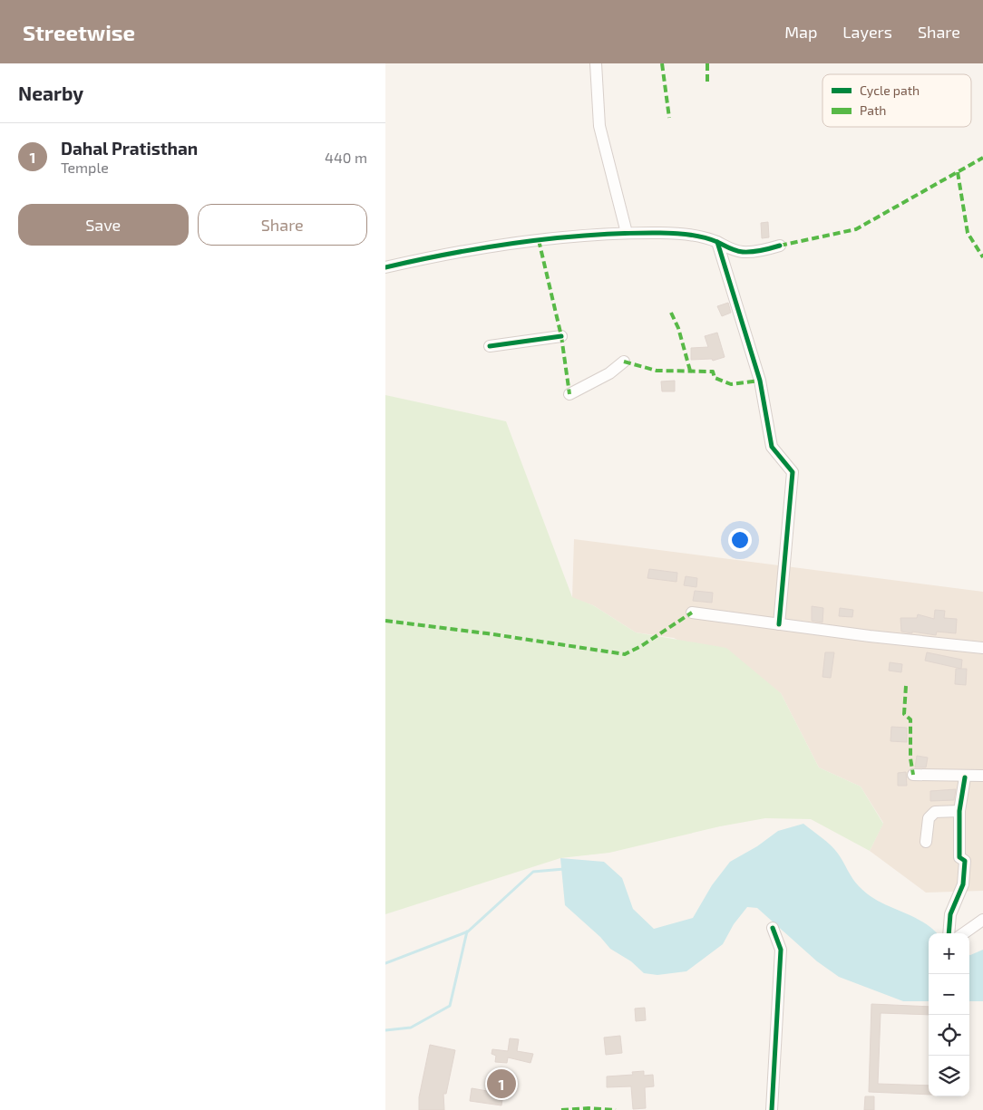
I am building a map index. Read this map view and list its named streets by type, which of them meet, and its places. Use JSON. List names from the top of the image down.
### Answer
{
  "legend": ["Cycle path", "Path"],
  "page": {
    "header": "Streetwise",
    "nav": ["Map", "Layers", "Share"],
    "heading": "Nearby",
    "list": [
      {
        "mark": "1",
        "name": "Dahal Pratisthan",
        "note": "Temple",
        "value": "440 m"
      }
    ],
    "buttons": ["Save", "Share"],
    "map_buttons": ["+", "−"],
    "pins": "1"
  }
}
